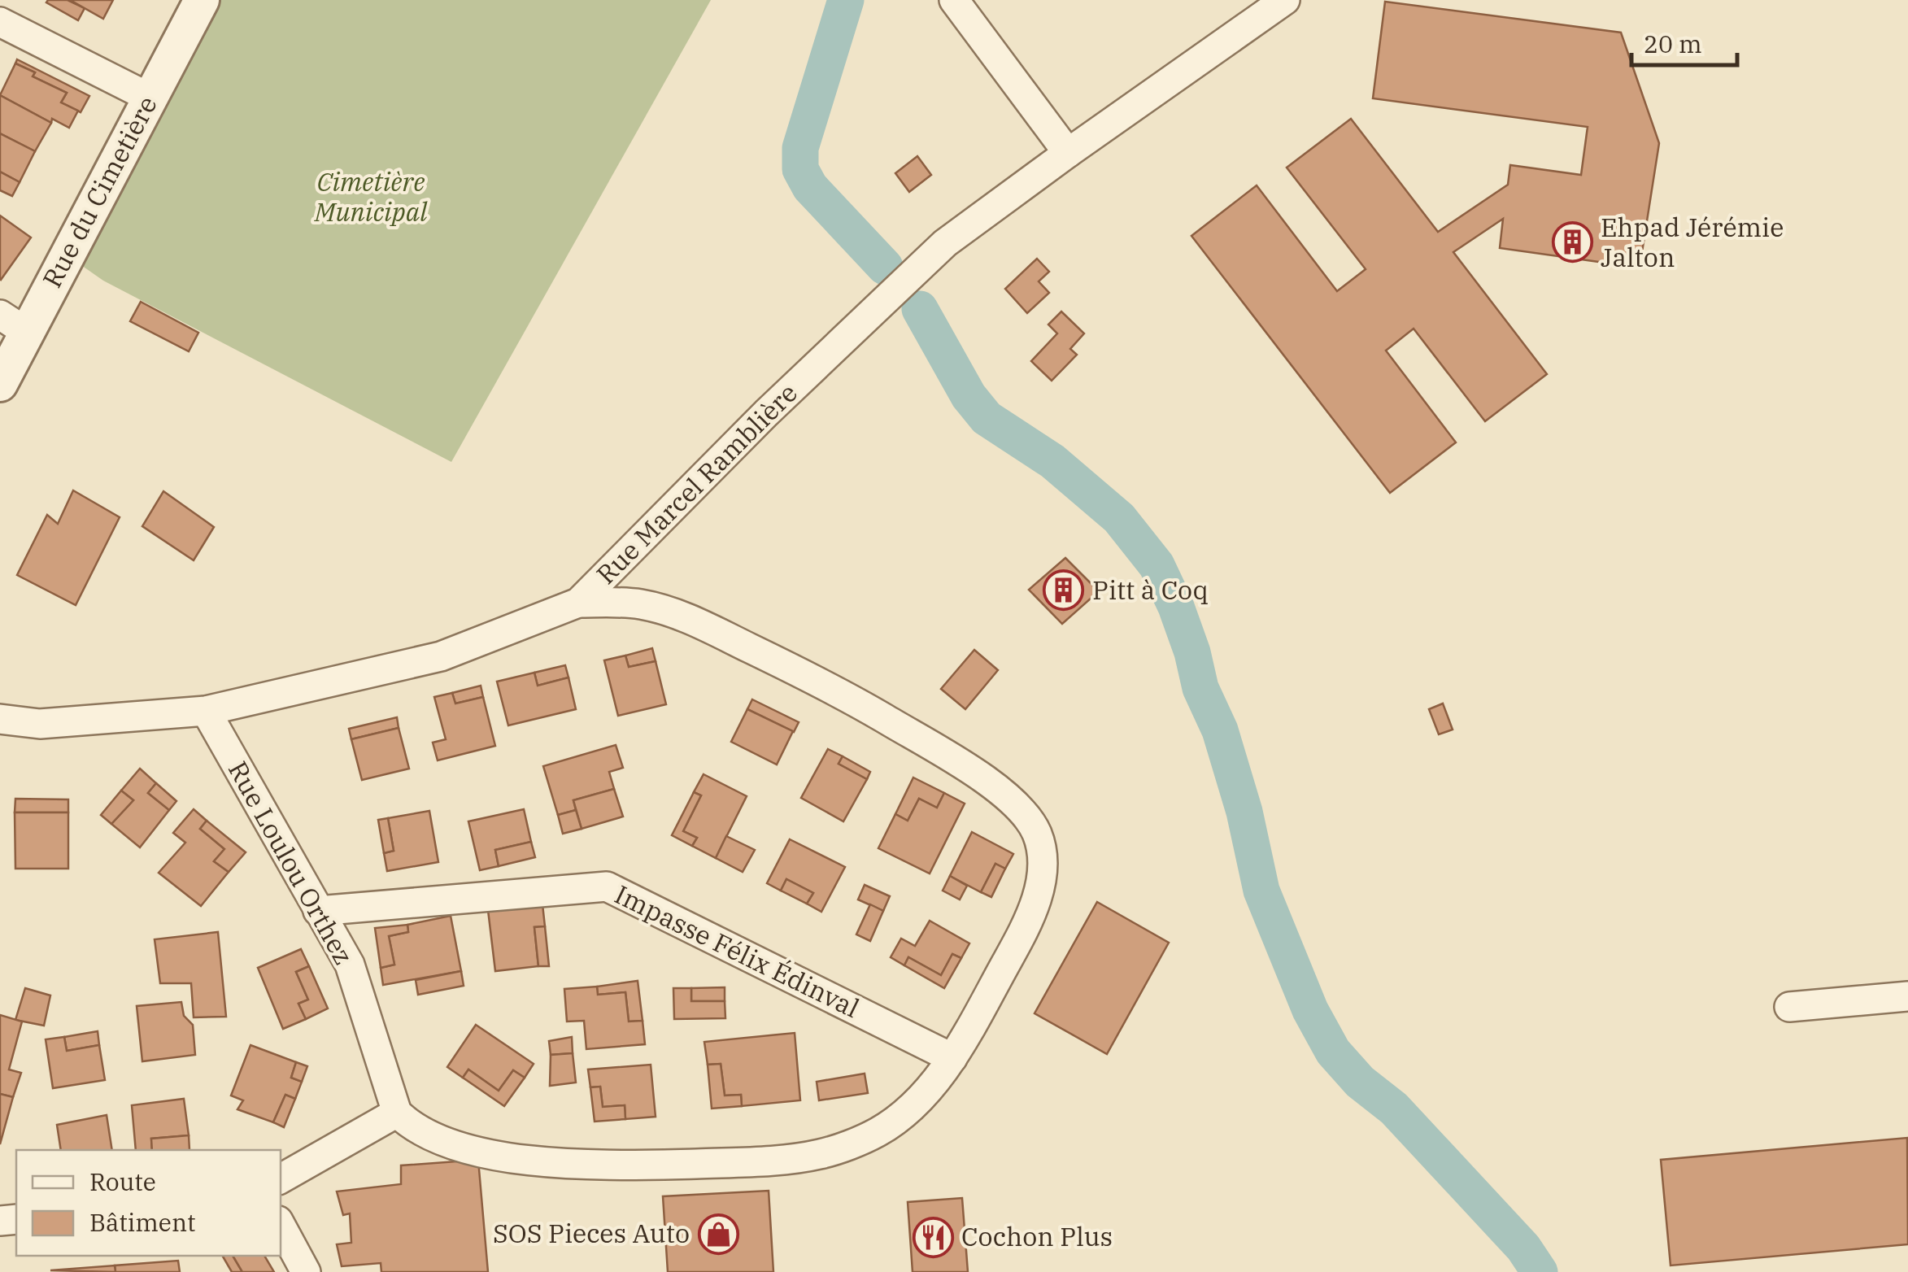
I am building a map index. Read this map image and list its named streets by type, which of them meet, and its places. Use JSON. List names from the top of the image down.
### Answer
{
  "streets": {
    "street": [
      "Rue du Cimetière",
      "Rue Marcel Ramblière",
      "Rue Loulou Orthez",
      "Impasse Félix Édinval"
    ]
  },
  "crossings": [
    ["Rue Marcel Ramblière", "Rue Loulou Orthez"],
    ["Rue Loulou Orthez", "Impasse Félix Édinval"]
  ],
  "parks": ["Cimetière Municipal"],
  "places": {
    "building": ["Ehpad Jérémie Jalton", "Pitt à Coq"],
    "shop": ["SOS Pieces Auto"],
    "restaurant": ["Cochon Plus"]
  },
  "legend": ["Route", "Bâtiment"],
  "scale_bar": "20 m"
}
